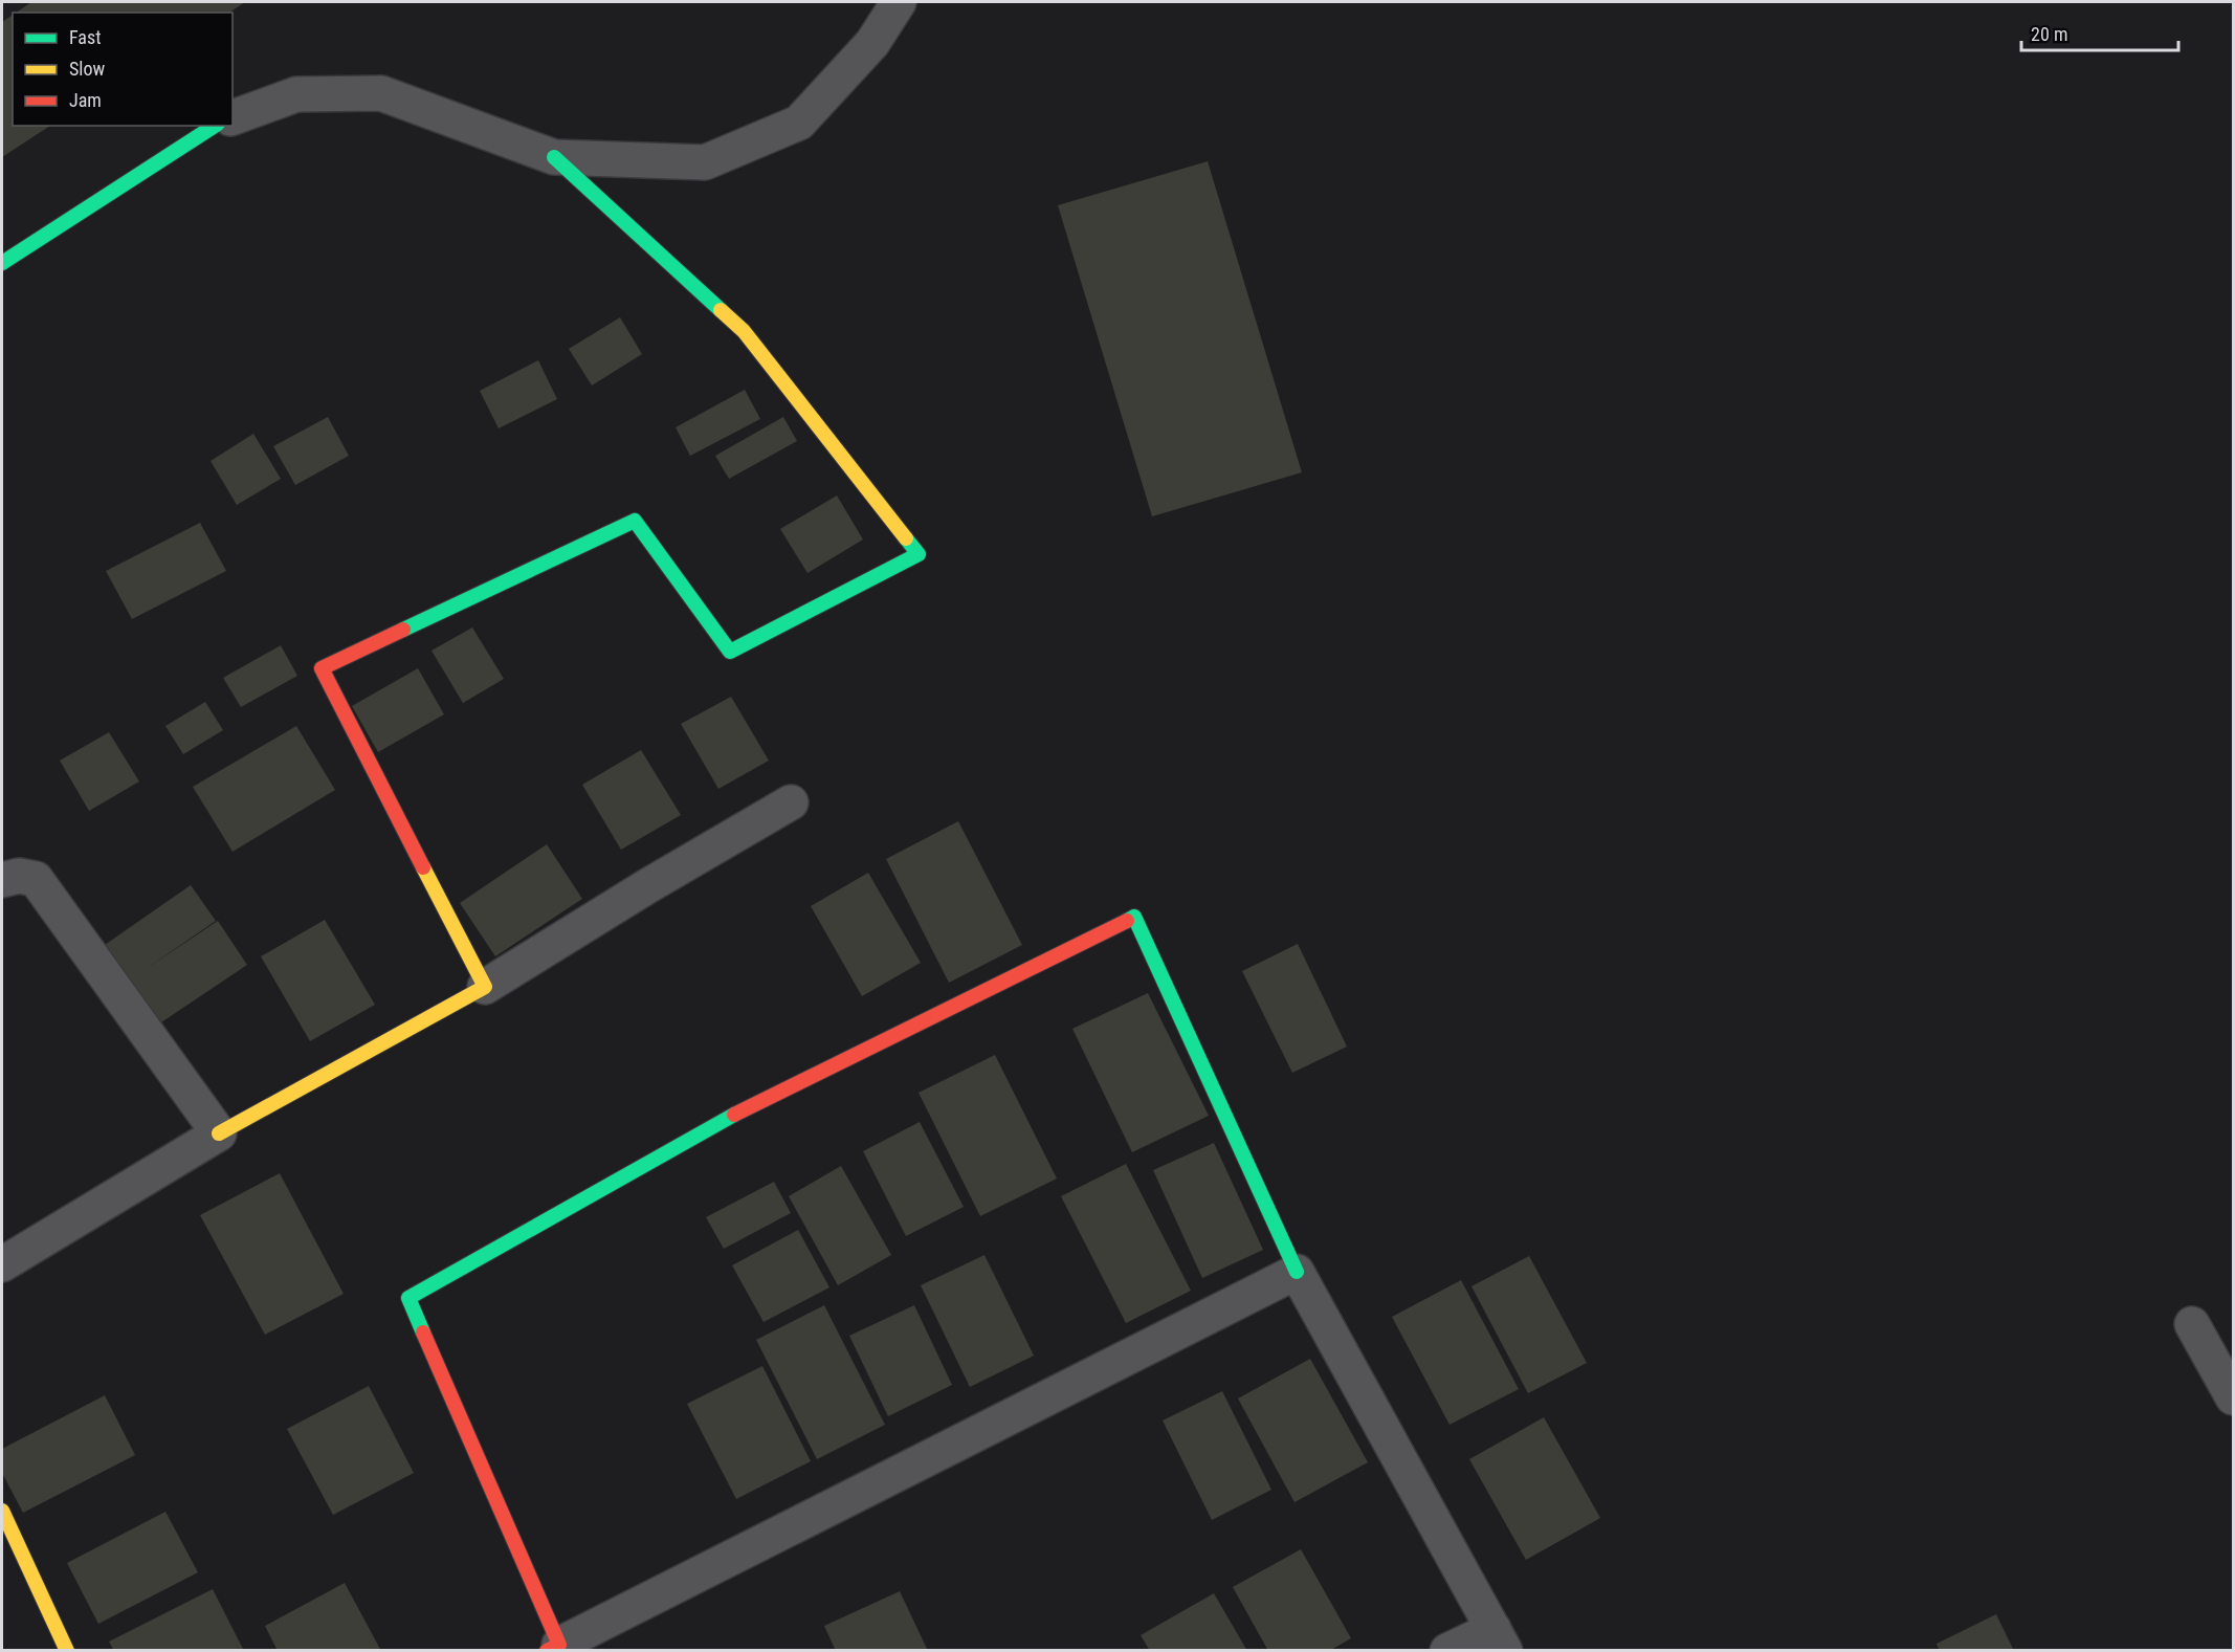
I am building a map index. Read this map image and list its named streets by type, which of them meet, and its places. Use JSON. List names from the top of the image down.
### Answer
{
  "legend": ["Fast", "Slow", "Jam"],
  "scale_bar": "20 m"
}
